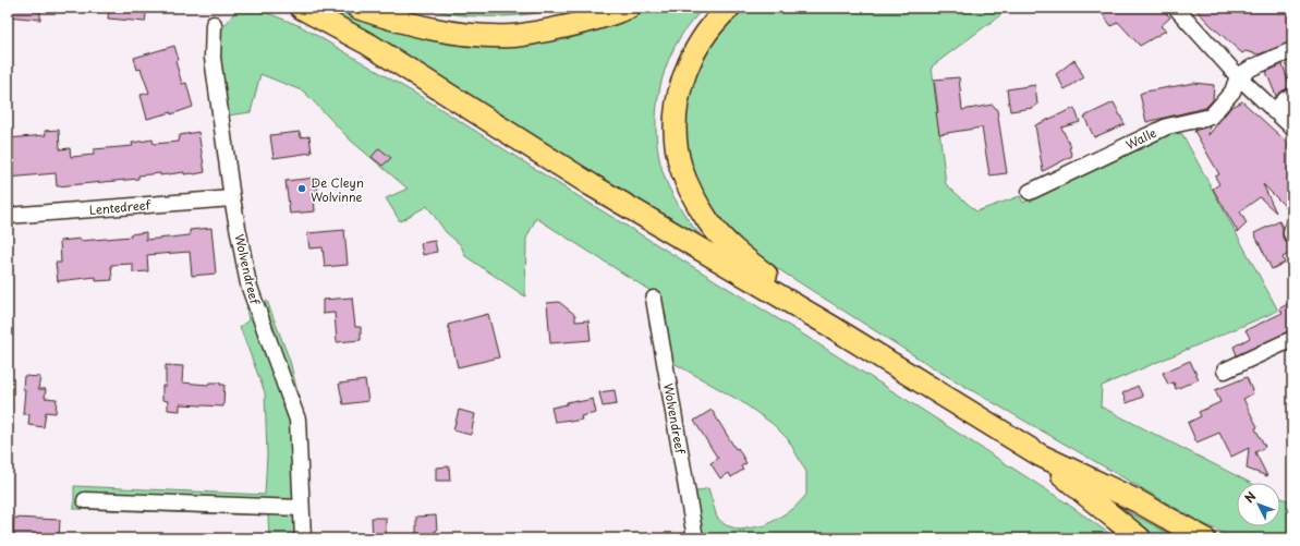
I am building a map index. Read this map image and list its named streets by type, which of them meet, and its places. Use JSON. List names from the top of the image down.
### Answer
{
  "streets": {
    "street": ["Walle", "Lentedreef", "Wolvendreef"]
  },
  "crossings": [
    ["Lentedreef", "Wolvendreef"]
  ],
  "places": ["De Cleyn Wolvinne"],
  "north": "top left"
}
